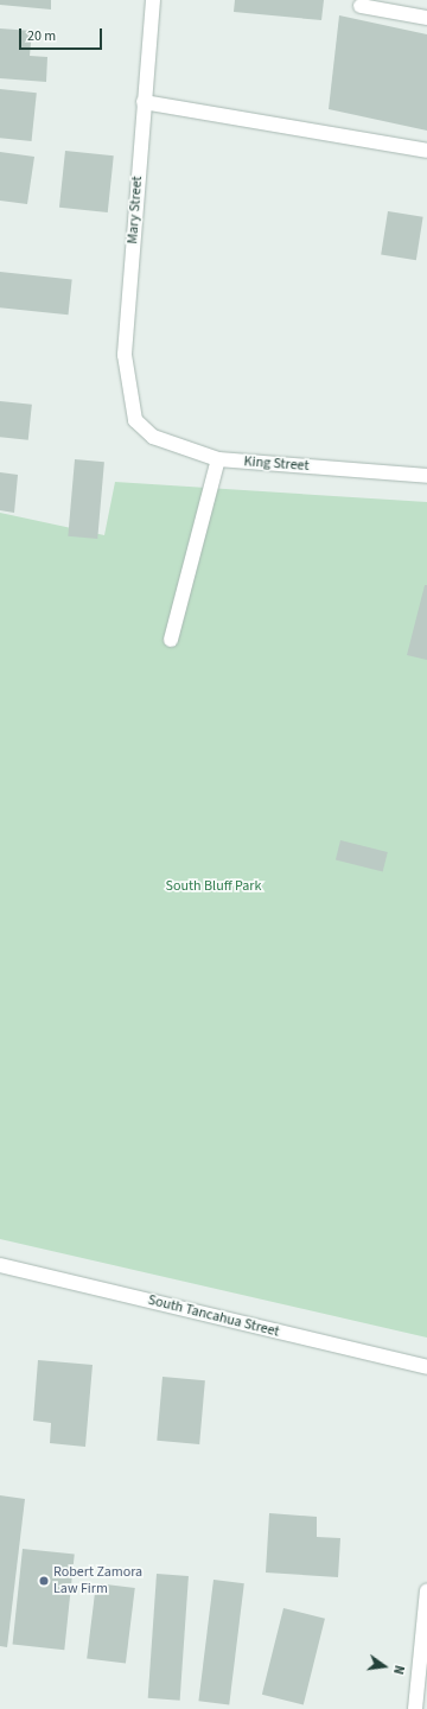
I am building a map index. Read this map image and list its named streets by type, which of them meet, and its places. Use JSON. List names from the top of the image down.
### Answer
{
  "streets": {
    "street": ["Mary Street", "King Street", "South Tancahua Street"]
  },
  "crossings": [
    ["Mary Street", "King Street"]
  ],
  "parks": ["South Bluff Park"],
  "places": ["Robert Zamora Law Firm"],
  "scale_bar": "20 m",
  "north": "right"
}
